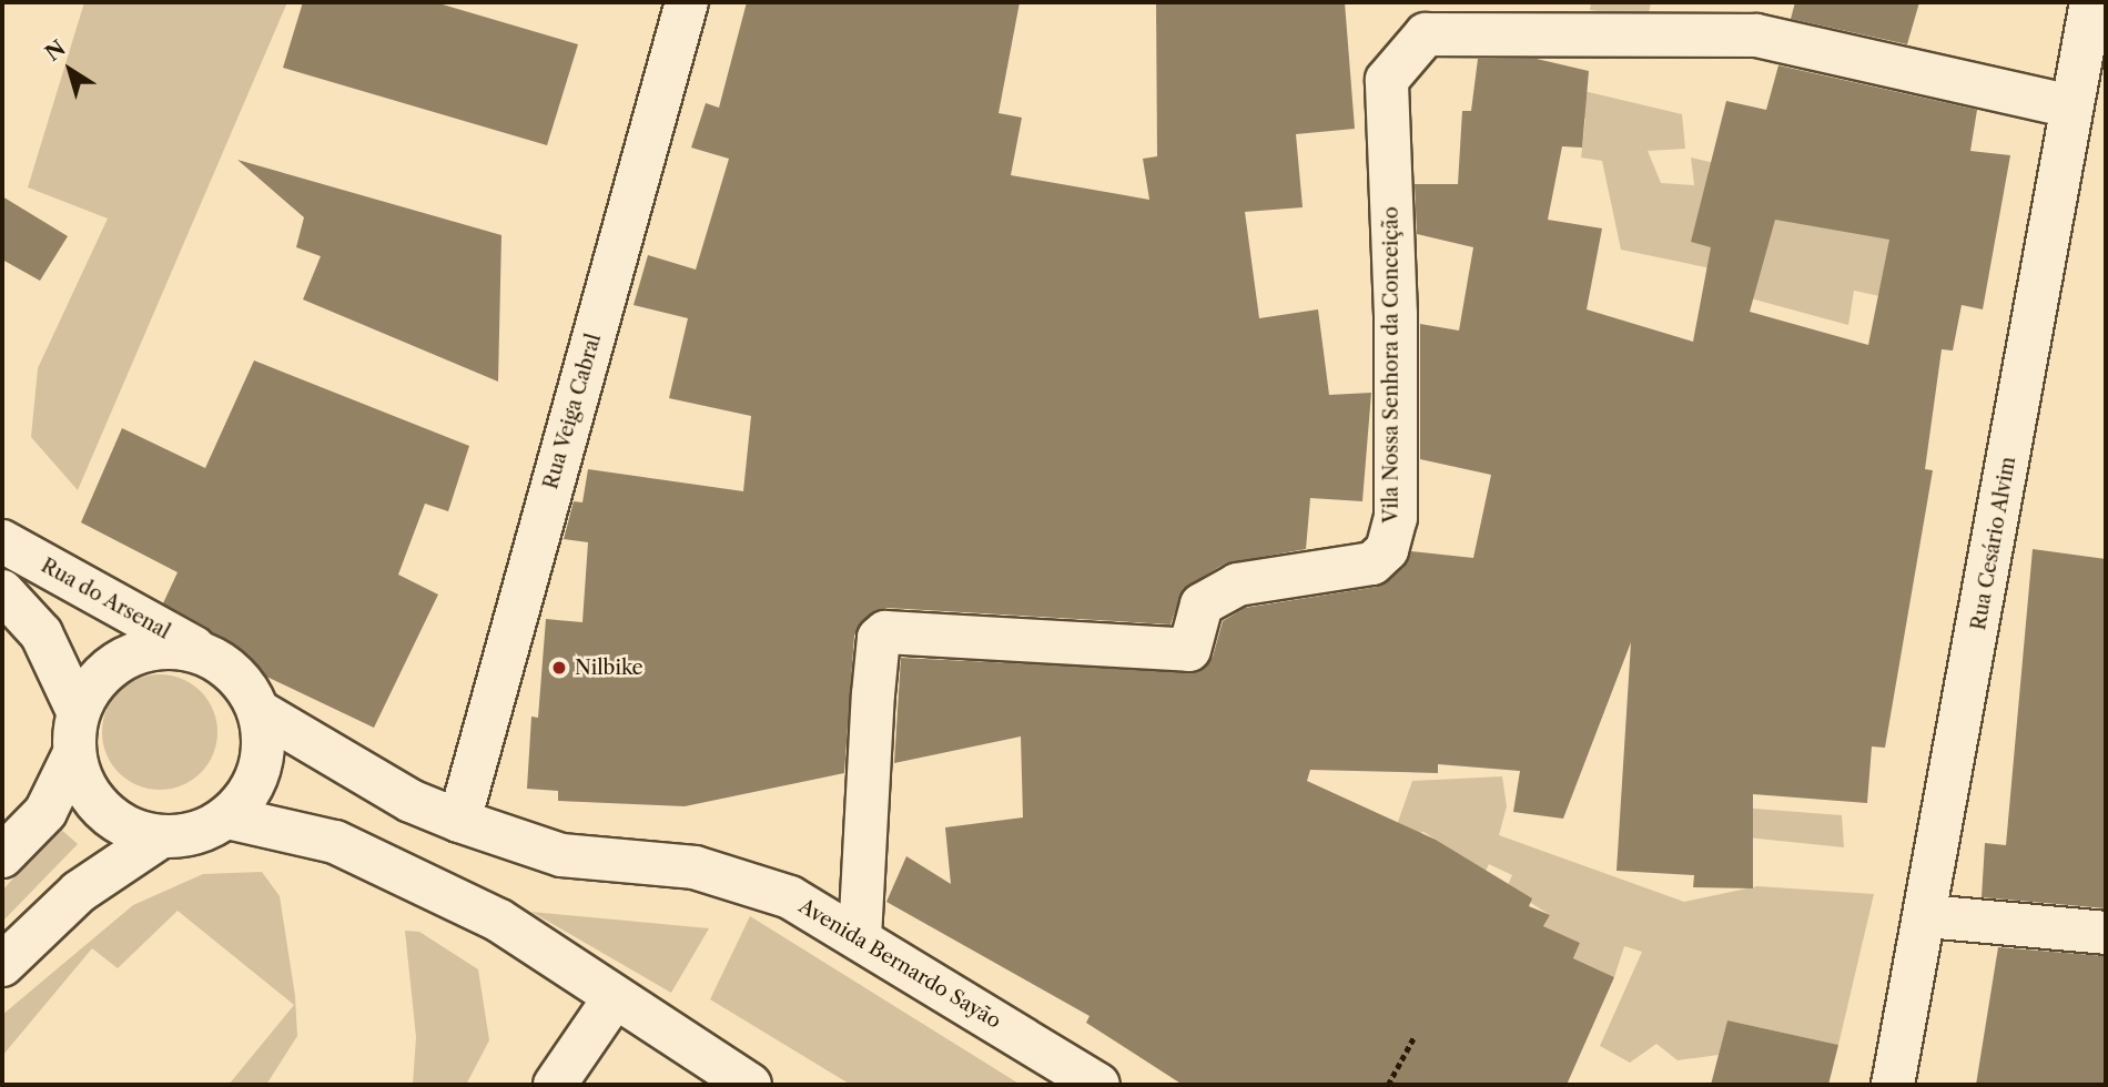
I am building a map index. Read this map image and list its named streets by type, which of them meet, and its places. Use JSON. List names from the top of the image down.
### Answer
{
  "streets": {
    "street": [
      "Vila Nossa Senhora da Conceição",
      "Rua Veiga Cabral",
      "Rua Cesário Alvim",
      "Rua do Arsenal",
      "Avenida Bernardo Sayão"
    ]
  },
  "crossings": [
    ["Vila Nossa Senhora da Conceição", "Rua Cesário Alvim"],
    ["Vila Nossa Senhora da Conceição", "Avenida Bernardo Sayão"],
    ["Rua Veiga Cabral", "Avenida Bernardo Sayão"],
    ["Rua do Arsenal", "Avenida Bernardo Sayão"]
  ],
  "places": ["Nilbike"],
  "north": "top left"
}
